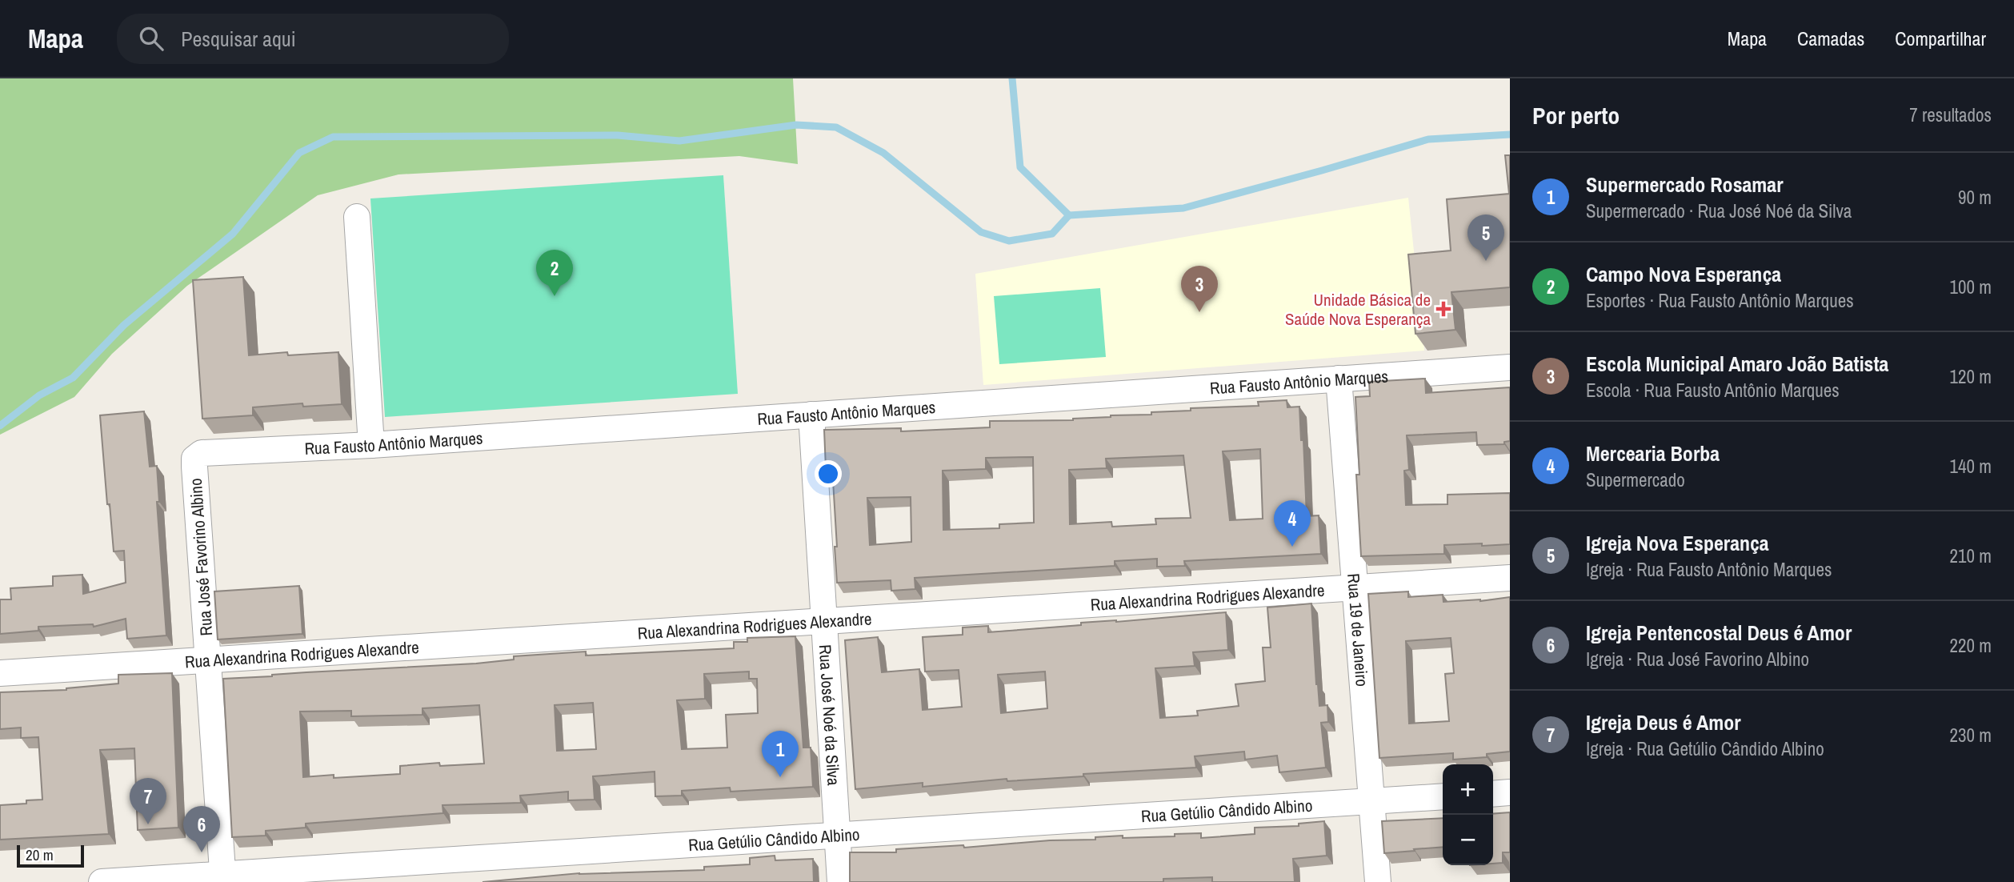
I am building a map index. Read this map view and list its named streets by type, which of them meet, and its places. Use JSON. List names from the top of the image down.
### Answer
{
  "streets": {
    "street": [
      "Rua Fausto Antônio Marques",
      "Rua José Favorino Albino",
      "Rua Alexandrina Rodrigues Alexandre",
      "Rua 19 de Janeiro",
      "Rua José Noé da Silva",
      "Rua Getúlio Cândido Albino"
    ]
  },
  "crossings": [
    ["Rua Fausto Antônio Marques", "Rua José Favorino Albino"],
    ["Rua Fausto Antônio Marques", "Rua 19 de Janeiro"],
    ["Rua Fausto Antônio Marques", "Rua José Noé da Silva"],
    ["Rua José Favorino Albino", "Rua Alexandrina Rodrigues Alexandre"],
    ["Rua José Favorino Albino", "Rua Getúlio Cândido Albino"],
    ["Rua Alexandrina Rodrigues Alexandre", "Rua 19 de Janeiro"],
    ["Rua Alexandrina Rodrigues Alexandre", "Rua José Noé da Silva"],
    ["Rua 19 de Janeiro", "Rua Getúlio Cândido Albino"],
    ["Rua José Noé da Silva", "Rua Getúlio Cândido Albino"]
  ],
  "places": {
    "health": ["Unidade Básica de Saúde Nova Esperança"]
  },
  "scale_bar": "20 m",
  "page": {
    "header": "Mapa",
    "search": "Pesquisar aqui",
    "nav": ["Mapa", "Camadas", "Compartilhar"],
    "heading": ["Por perto", "7 resultados"],
    "list": [
      {
        "mark": "1",
        "name": "Supermercado Rosamar",
        "note": "Supermercado · Rua José Noé da Silva",
        "value": "90 m"
      },
      {
        "mark": "2",
        "name": "Campo Nova Esperança",
        "note": "Esportes · Rua Fausto Antônio Marques",
        "value": "100 m"
      },
      {
        "mark": "3",
        "name": "Escola Municipal Amaro João Batista",
        "note": "Escola · Rua Fausto Antônio Marques",
        "value": "120 m"
      },
      {
        "mark": "4",
        "name": "Mercearia Borba",
        "note": "Supermercado",
        "value": "140 m"
      },
      {
        "mark": "5",
        "name": "Igreja Nova Esperança",
        "note": "Igreja · Rua Fausto Antônio Marques",
        "value": "210 m"
      },
      {
        "mark": "6",
        "name": "Igreja Pentencostal Deus é Amor",
        "note": "Igreja · Rua José Favorino Albino",
        "value": "220 m"
      },
      {
        "mark": "7",
        "name": "Igreja Deus é Amor",
        "note": "Igreja · Rua Getúlio Cândido Albino",
        "value": "230 m"
      }
    ],
    "pins": [
      "5",
      "2",
      "3",
      "4",
      "1",
      "7",
      "6"
    ],
    "map_buttons": ["+", "−"],
    "scale": "20 m"
  }
}
